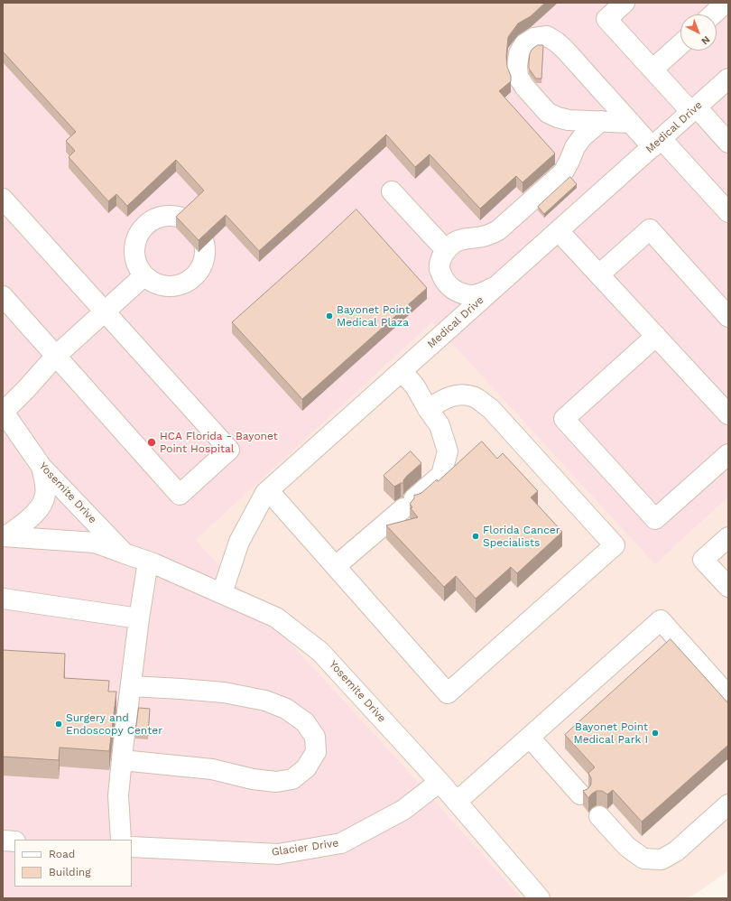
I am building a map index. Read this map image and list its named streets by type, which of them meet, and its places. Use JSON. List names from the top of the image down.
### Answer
{
  "streets": {
    "street": ["Medical Drive", "Yosemite Drive", "Glacier Drive"]
  },
  "crossings": [
    ["Medical Drive", "Yosemite Drive"],
    ["Yosemite Drive", "Glacier Drive"]
  ],
  "places": [
    "Bayonet Point Medical Plaza",
    "HCA Florida - Bayonet Point Hospital",
    "Florida Cancer Specialists",
    "Surgery and Endoscopy Center",
    "Bayonet Point Medical Park I"
  ],
  "legend": ["Road", "Building"],
  "north": "bottom right"
}
